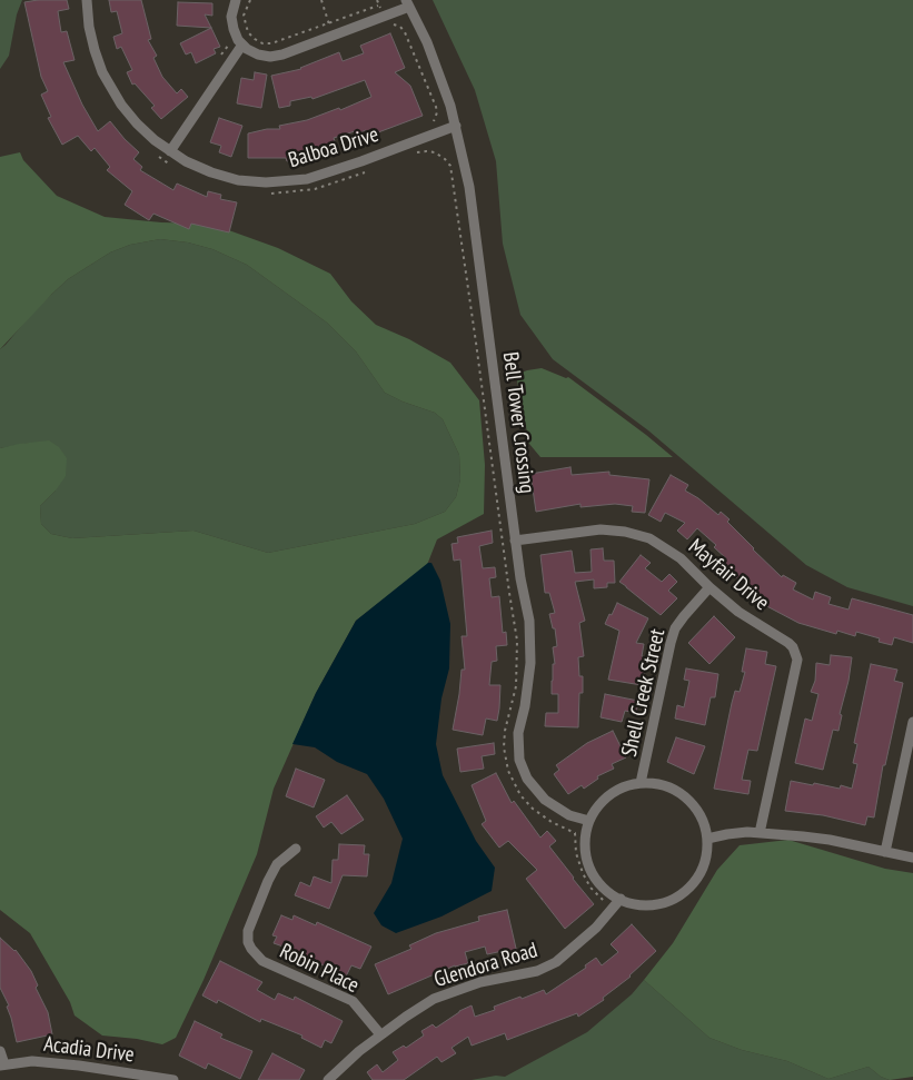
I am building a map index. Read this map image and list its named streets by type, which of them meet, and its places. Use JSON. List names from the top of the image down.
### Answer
{
  "streets": {
    "street": [
      "Balboa Drive",
      "Bell Tower Crossing",
      "Mayfair Drive",
      "Shell Creek Street",
      "Glendora Road",
      "Robin Place",
      "Acadia Drive"
    ]
  },
  "crossings": [
    ["Balboa Drive", "Bell Tower Crossing"],
    ["Bell Tower Crossing", "Mayfair Drive"],
    ["Bell Tower Crossing", "Shell Creek Street"],
    ["Bell Tower Crossing", "Glendora Road"],
    ["Mayfair Drive", "Shell Creek Street"],
    ["Shell Creek Street", "Glendora Road"],
    ["Glendora Road", "Robin Place"]
  ]
}
